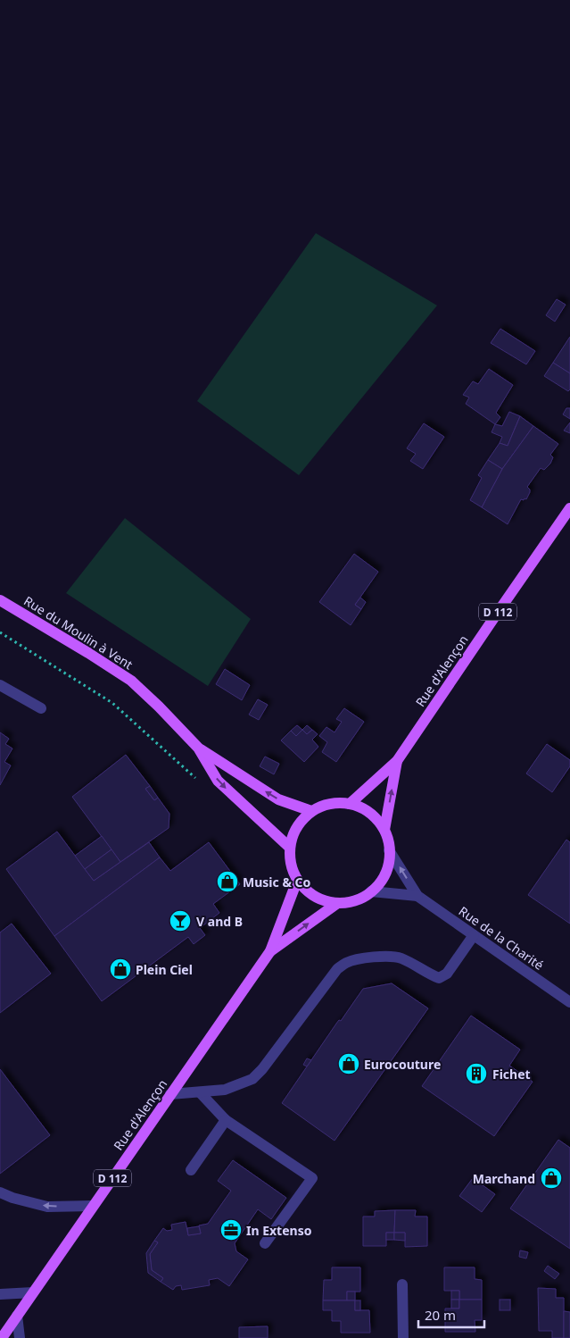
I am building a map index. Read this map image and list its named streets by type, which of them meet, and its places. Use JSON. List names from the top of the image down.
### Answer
{
  "streets": {
    "main road": ["D 112", "Rue du Moulin à Vent", "Rue d'Alençon"],
    "street": ["Rue de la Charité"]
  },
  "crossings": [
    ["Rue du Moulin à Vent", "Rue d'Alençon"],
    ["Rue du Moulin à Vent", "Rue de la Charité"],
    ["Rue d'Alençon", "Rue de la Charité"]
  ],
  "places": {
    "shop": [
      "Music & Co",
      "Plein Ciel",
      "Eurocouture",
      "Marchand"
    ],
    "bar": ["V and B"],
    "building": ["Fichet"],
    "office": ["In Extenso"]
  },
  "scale_bar": "20 m"
}
